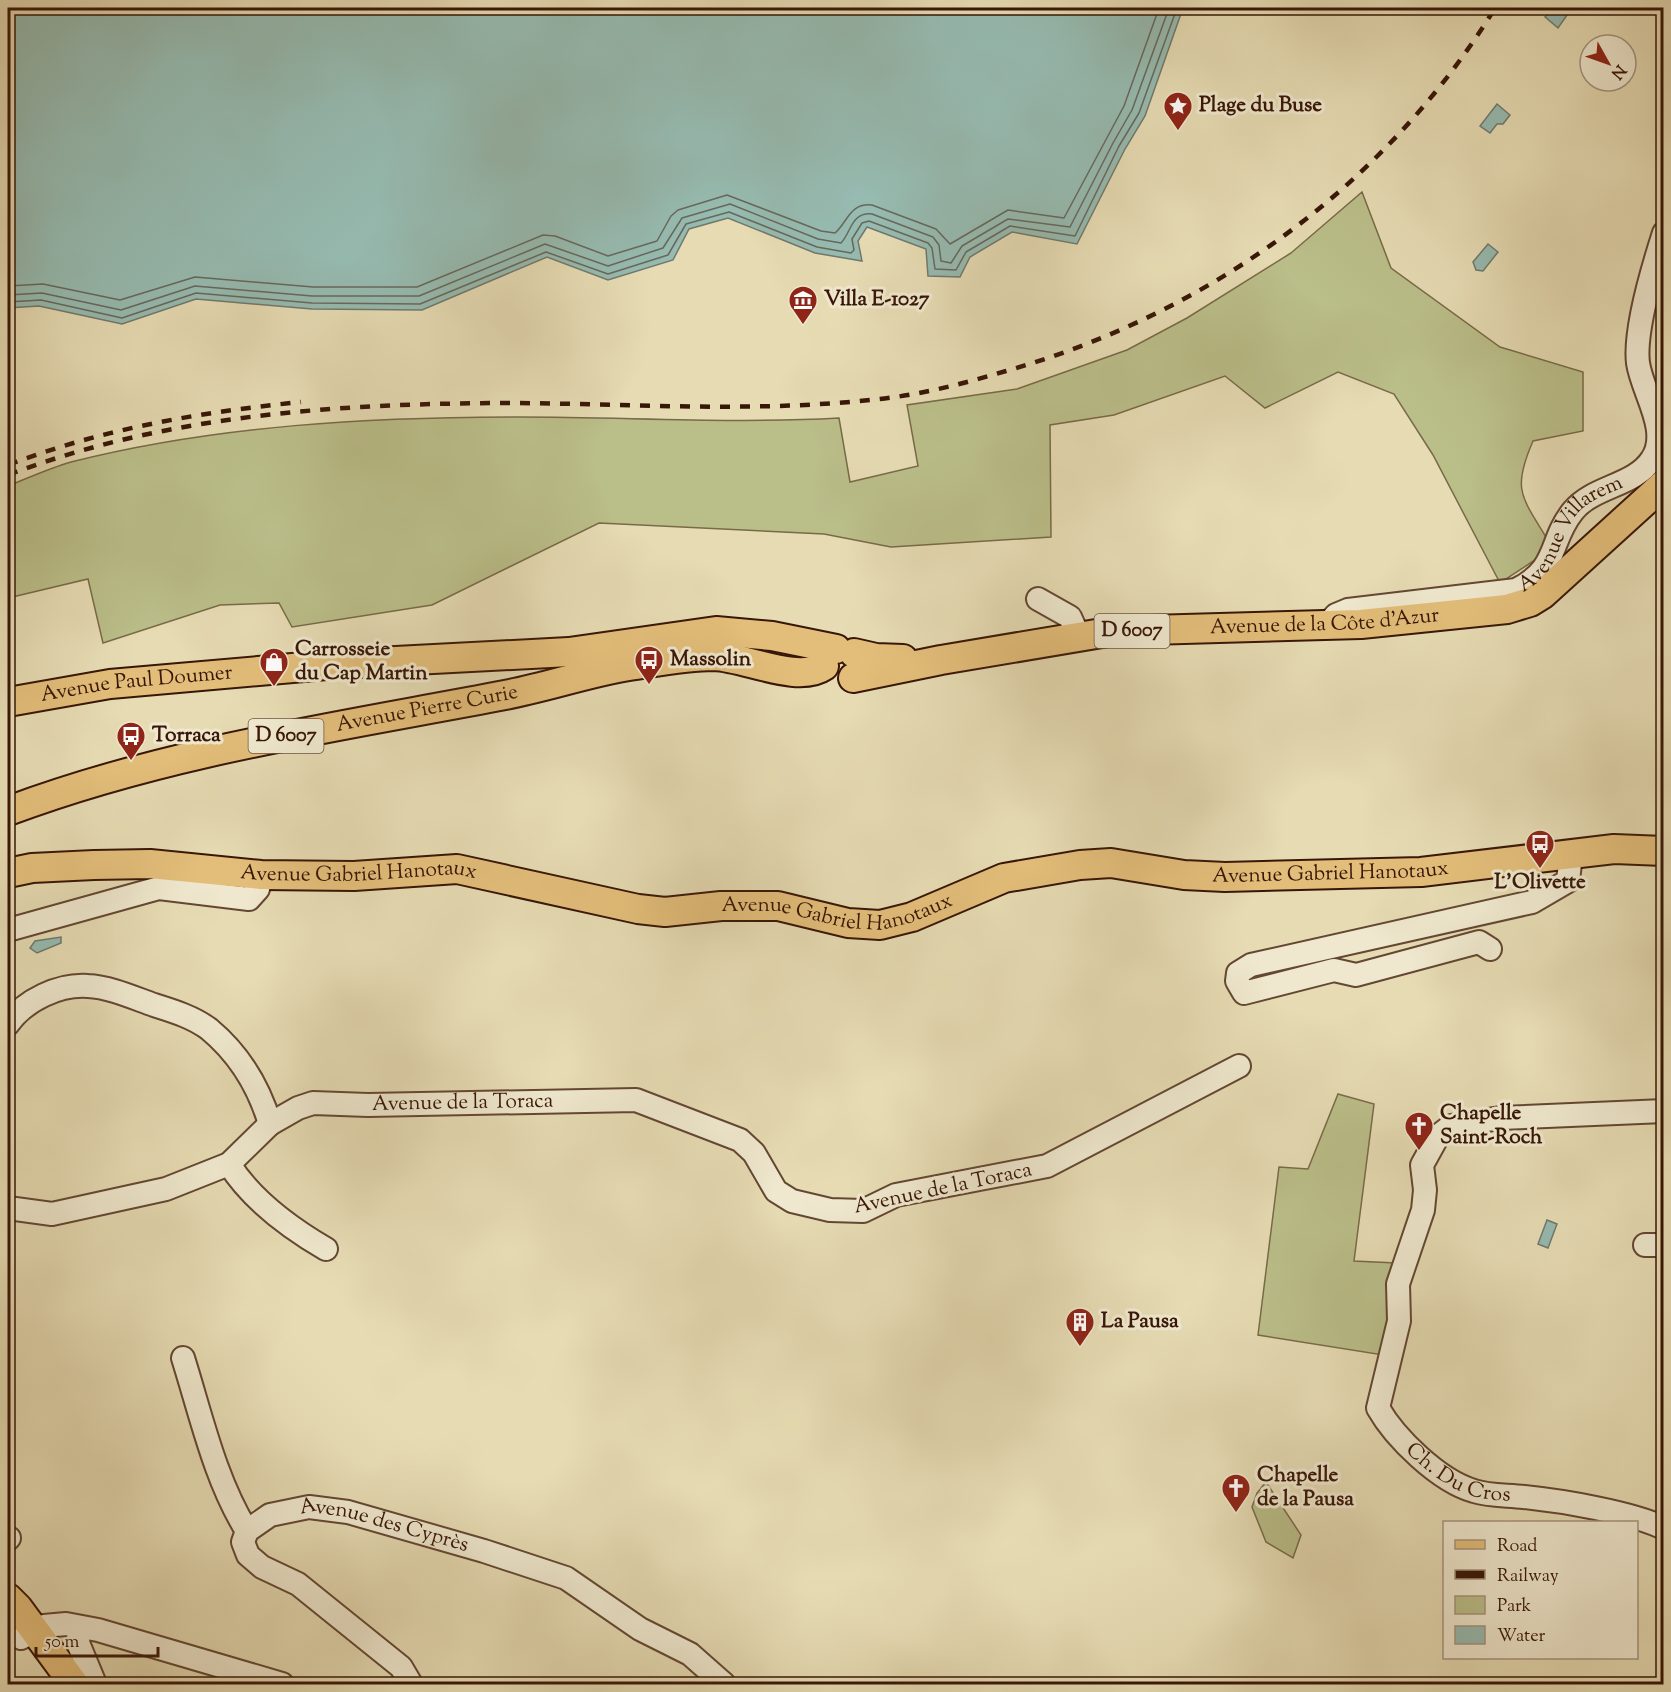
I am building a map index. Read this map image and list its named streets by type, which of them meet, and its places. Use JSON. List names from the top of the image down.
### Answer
{
  "streets": {
    "main road": [
      "Avenue de la Côte d'Azur",
      "D 6007",
      "Avenue Paul Doumer",
      "Avenue Pierre Curie",
      "Avenue Gabriel Hanotaux"
    ],
    "street": [
      "Avenue Villarem",
      "Avenue de la Toraca",
      "Ch. Du Cros",
      "Avenue des Cyprès"
    ]
  },
  "crossings": [
    ["Avenue Villarem", "Avenue de la Côte d'Azur"],
    ["Avenue de la Côte d'Azur", "Avenue Paul Doumer"],
    ["Avenue de la Côte d'Azur", "Avenue Pierre Curie"],
    ["Avenue Paul Doumer", "Avenue Pierre Curie"]
  ],
  "places": {
    "place": ["Plage du Buse"],
    "museum": ["Villa E-1027"],
    "bus stop": ["Massolin", "Torraca", "L'Olivette"],
    "shop": ["Carrosseie du Cap Martin"],
    "church": ["Chapelle Saint-Roch", "Chapelle de la Pausa"],
    "building": ["La Pausa"]
  },
  "legend": [
    "Road",
    "Railway",
    "Park",
    "Water"
  ],
  "scale_bar": "50 m",
  "north": "bottom right"
}
